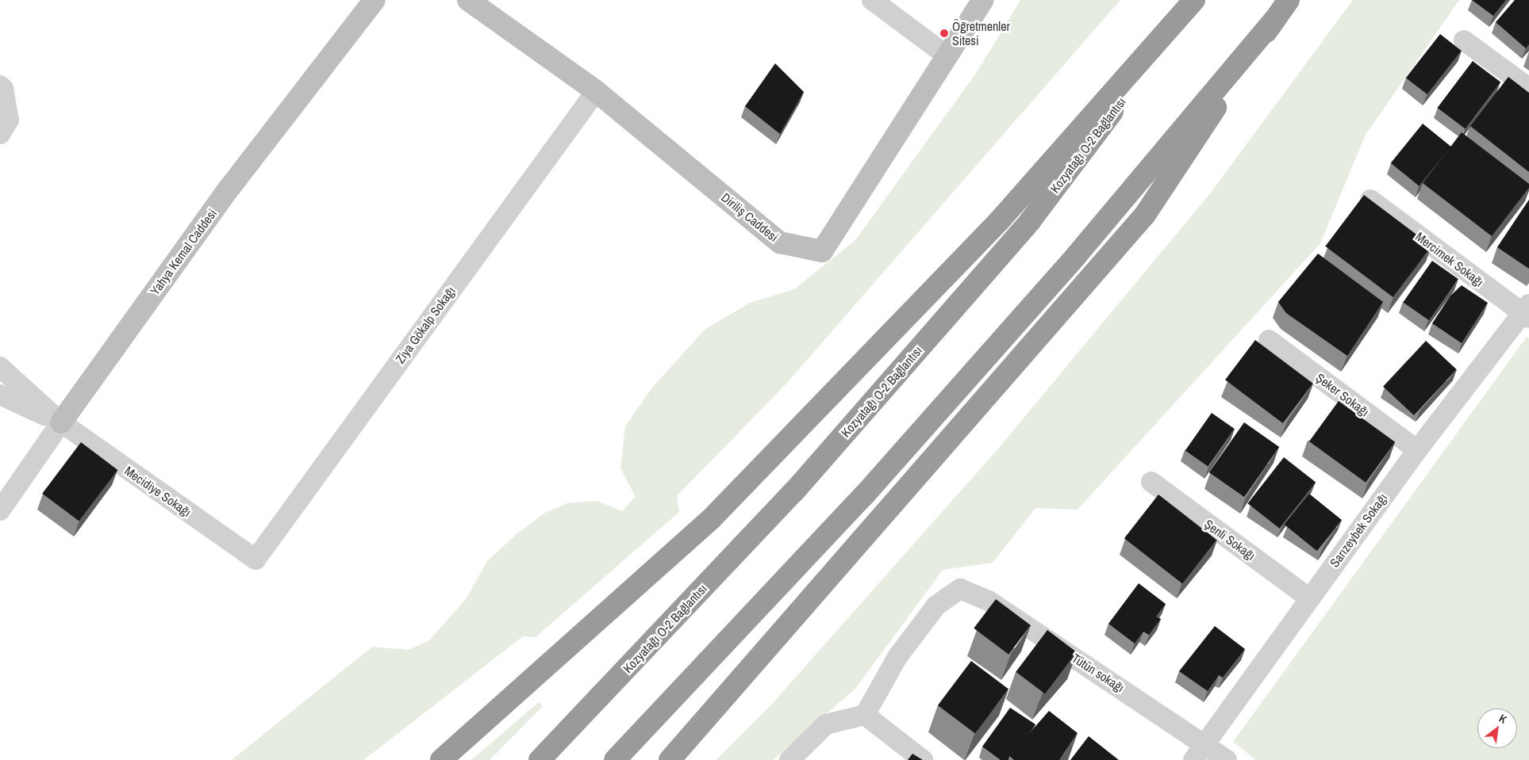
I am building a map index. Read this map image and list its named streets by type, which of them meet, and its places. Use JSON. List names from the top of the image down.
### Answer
{
  "streets": {
    "highway": ["Kozyatağı O-2 Bağlantısı"],
    "street": [
      "Diriliş Caddesi",
      "Yahya Kemal Caddesi",
      "Mercimek Sokağı",
      "Ziya Gökalp Sokağı",
      "Şeker Sokağı",
      "Mecidiye Sokağı",
      "Sarızeybek Sokağı",
      "Şenli Sokağı",
      "Tütün sokağı"
    ]
  },
  "crossings": [
    ["Diriliş Caddesi", "Ziya Gökalp Sokağı"],
    ["Yahya Kemal Caddesi", "Mecidiye Sokağı"],
    ["Mercimek Sokağı", "Sarızeybek Sokağı"],
    ["Ziya Gökalp Sokağı", "Mecidiye Sokağı"],
    ["Şeker Sokağı", "Sarızeybek Sokağı"],
    ["Sarızeybek Sokağı", "Şenli Sokağı"],
    ["Sarızeybek Sokağı", "Tütün sokağı"]
  ],
  "places": ["Öğretmenler Sitesi"],
  "north": "top right"
}
